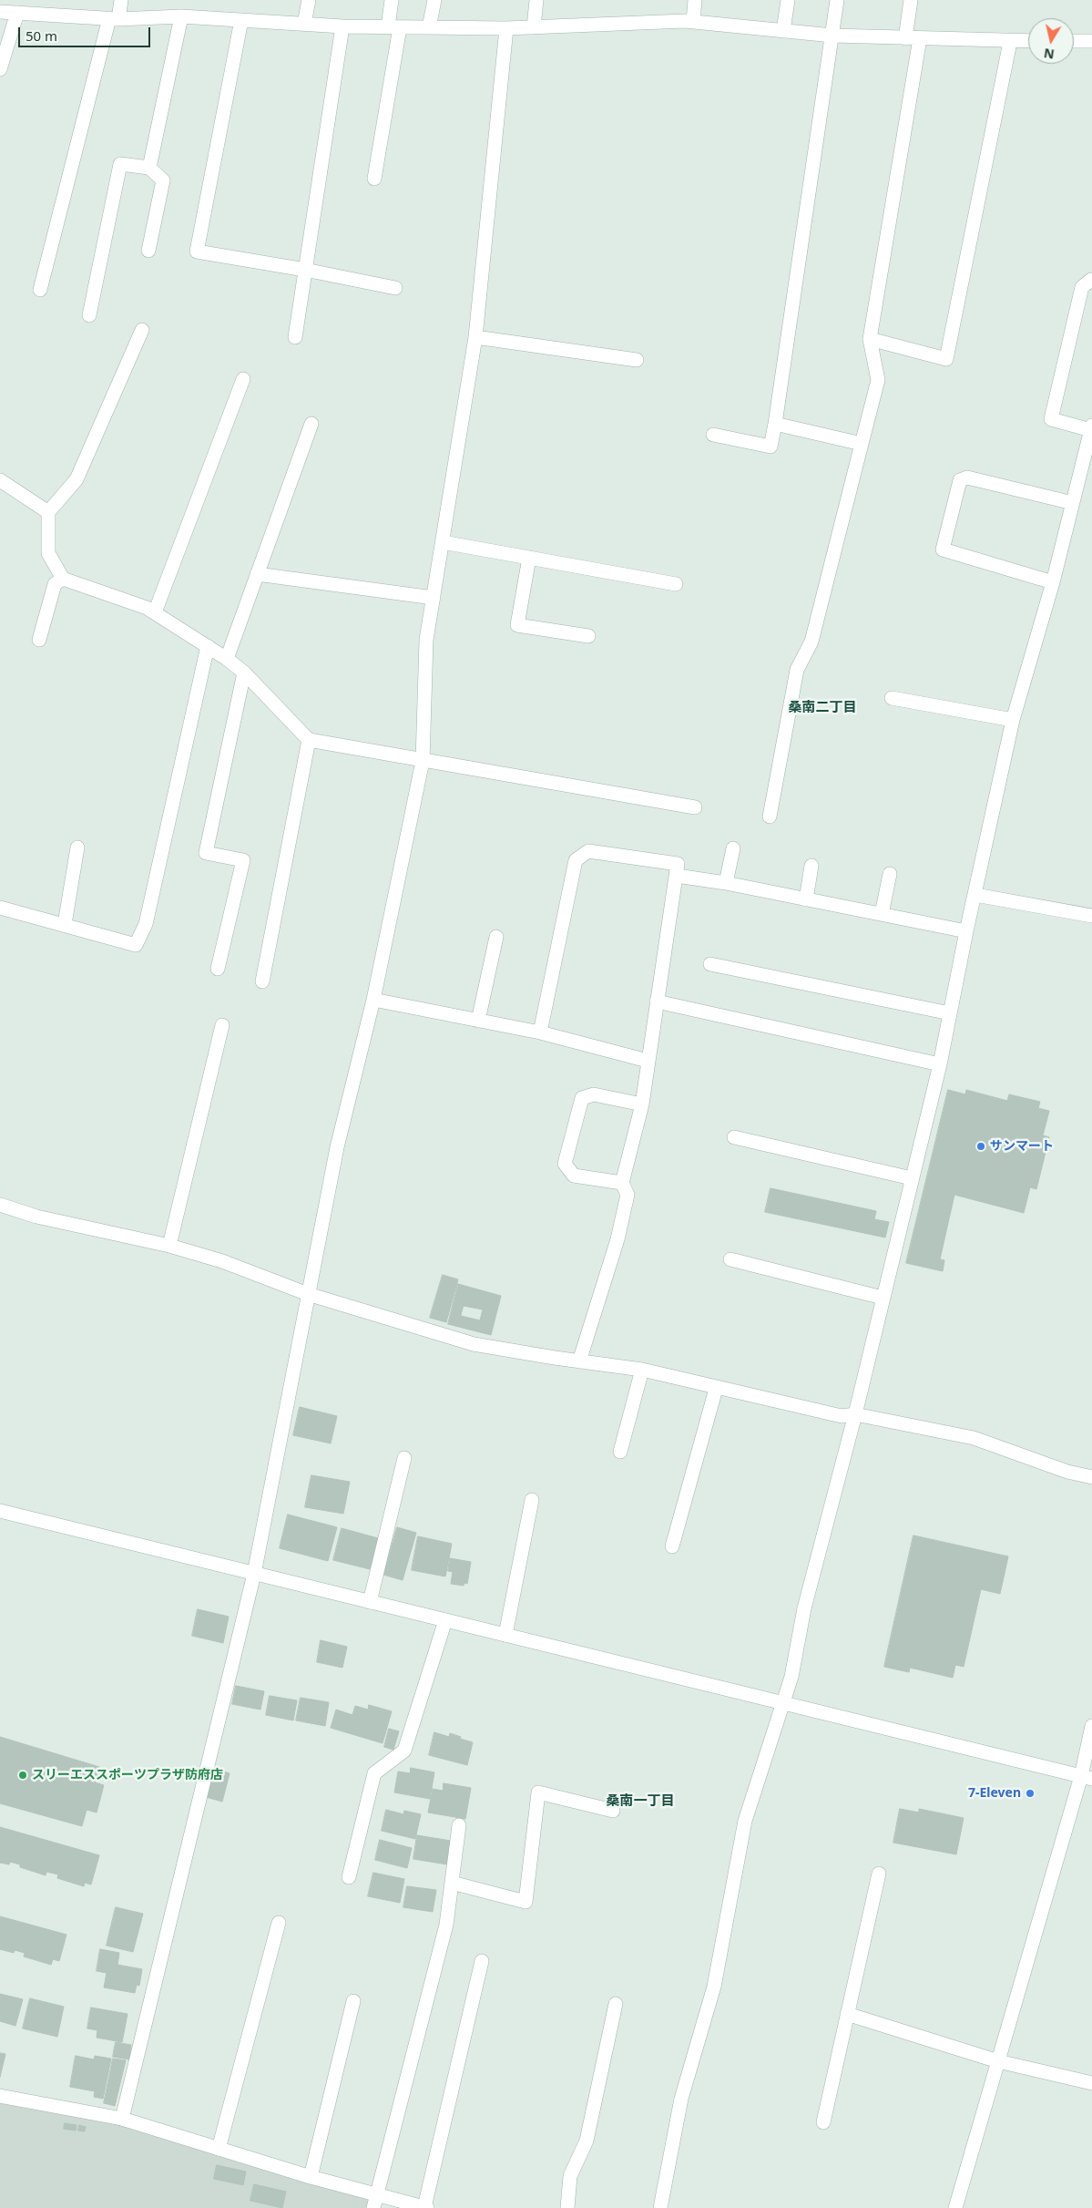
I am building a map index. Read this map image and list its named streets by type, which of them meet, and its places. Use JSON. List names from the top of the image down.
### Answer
{
  "districts": ["桑南二丁目", "桑南一丁目"],
  "places": ["サンマート", "スリーエススポーツプラザ防府店", "7-Eleven"],
  "scale_bar": "50 m",
  "north": "bottom"
}
